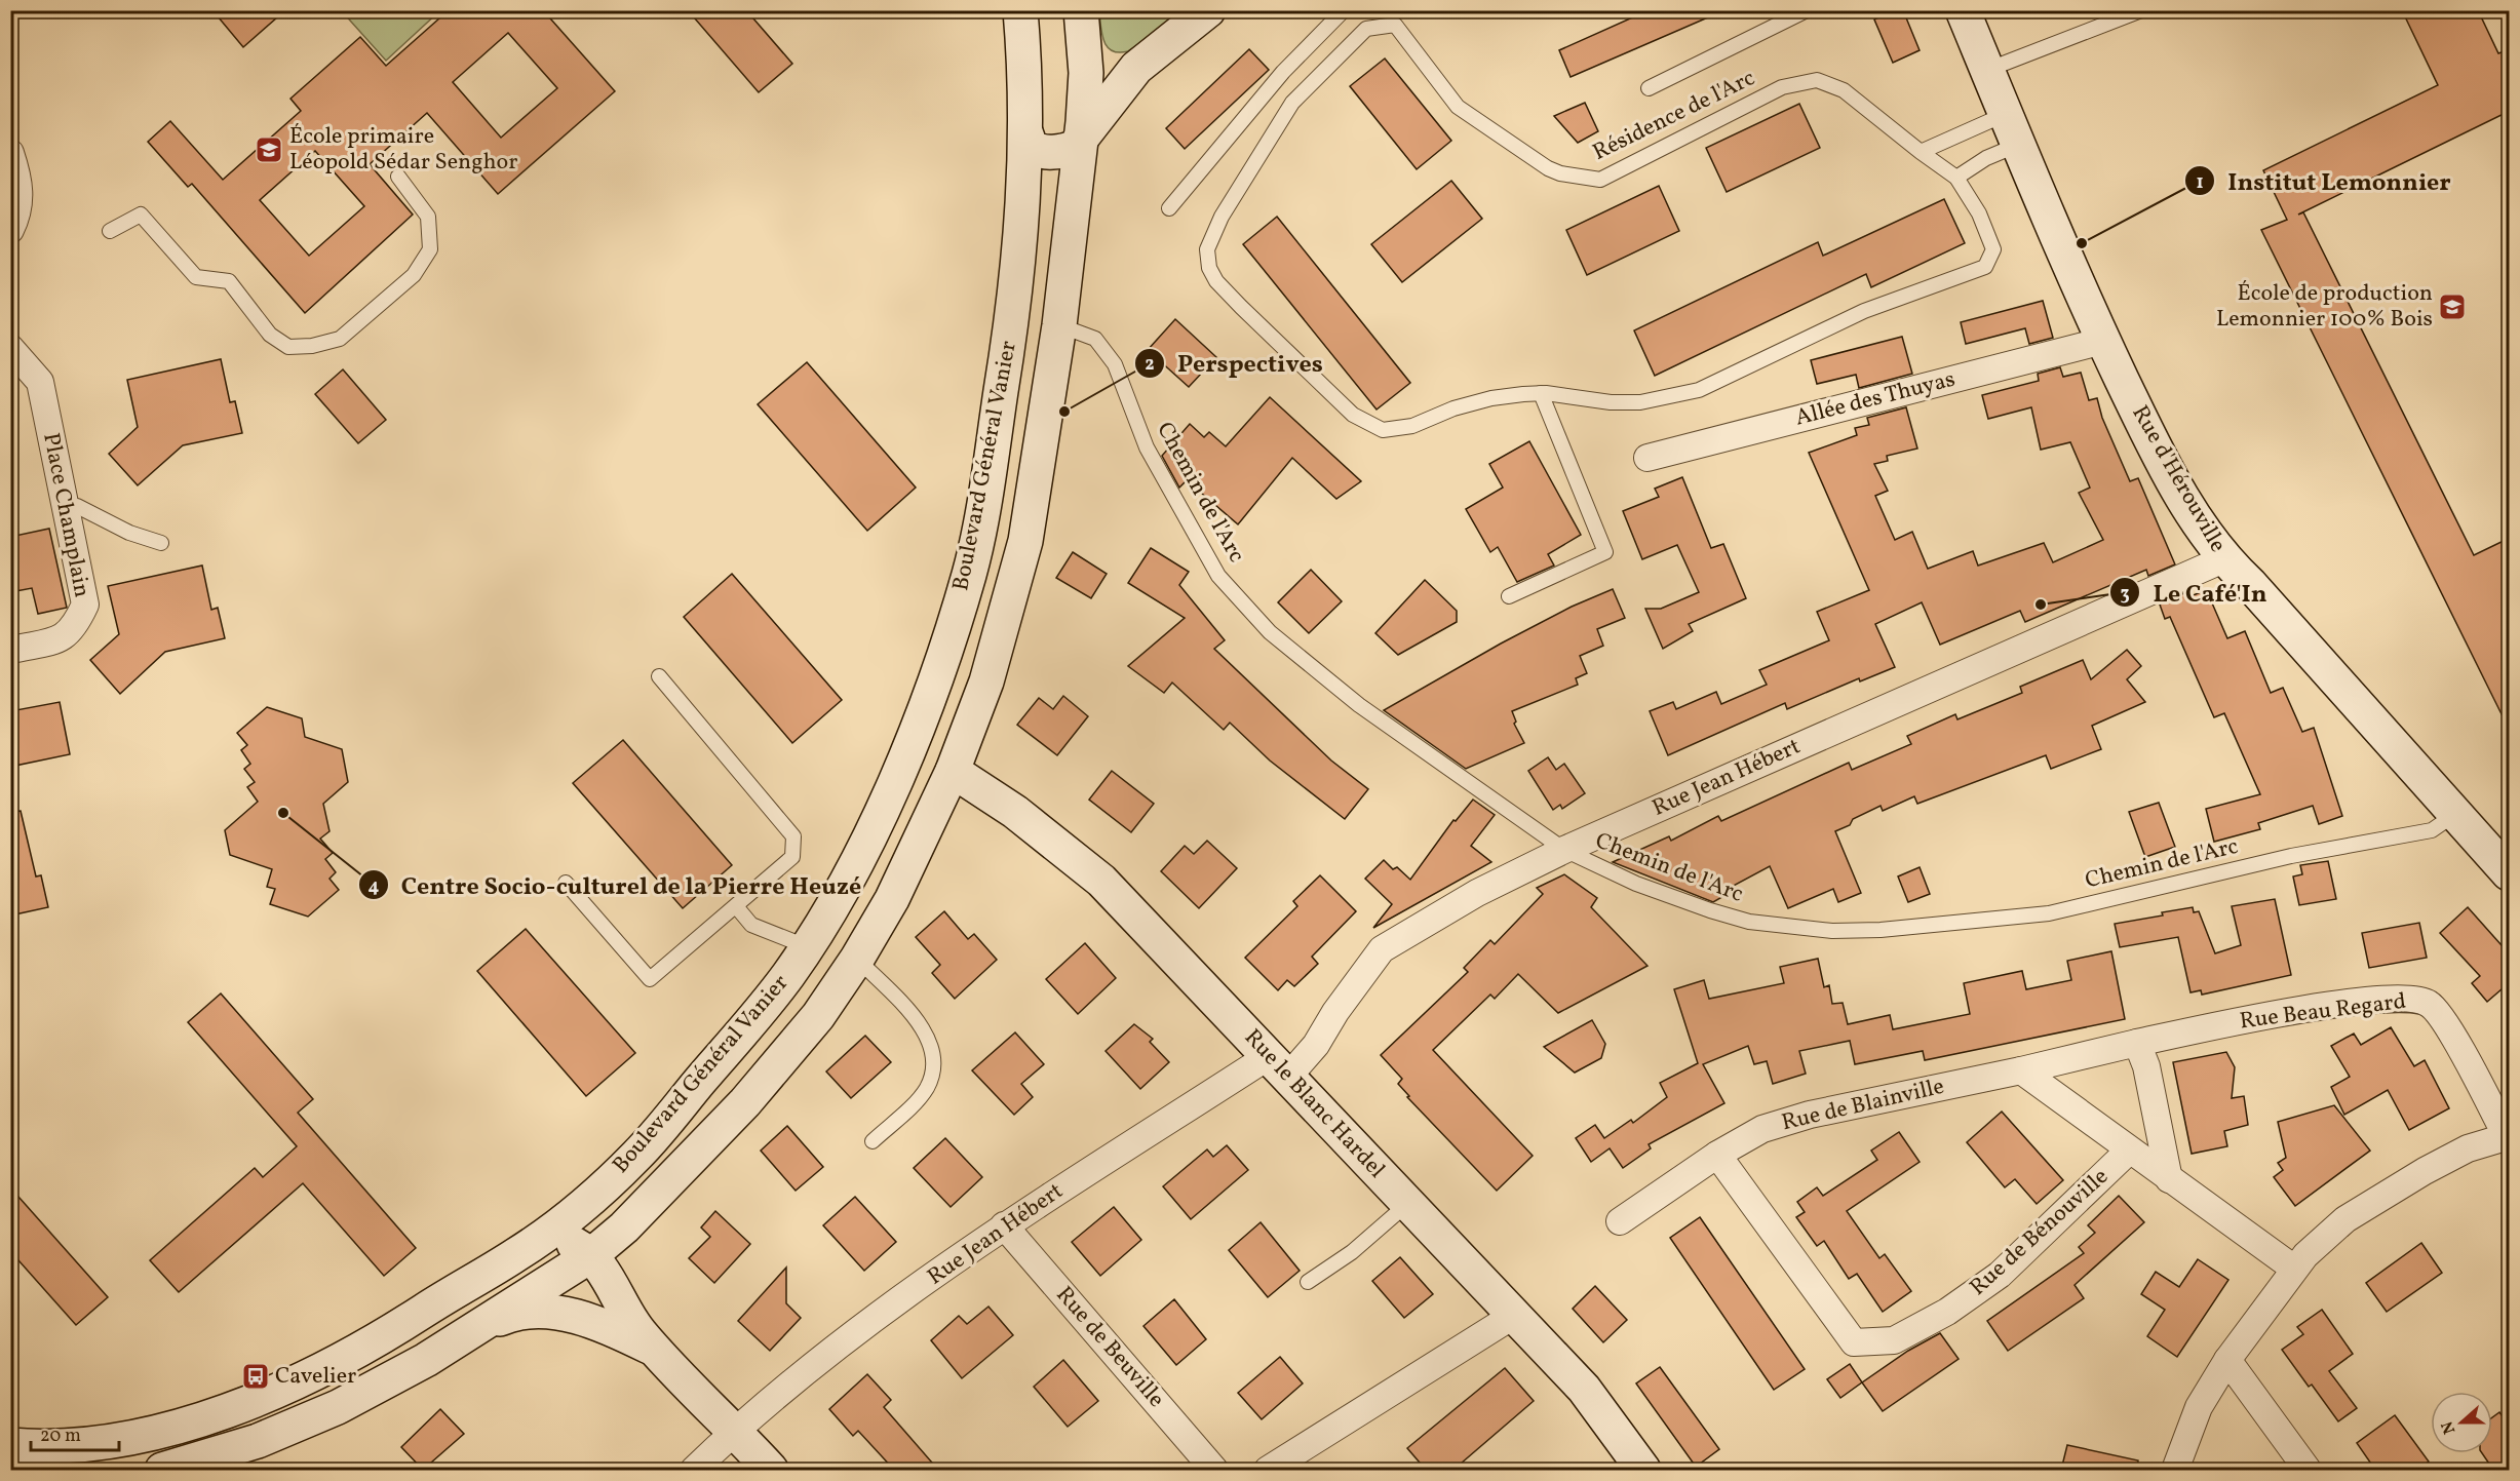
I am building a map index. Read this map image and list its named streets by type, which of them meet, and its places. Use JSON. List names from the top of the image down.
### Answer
{
  "streets": {
    "street": [
      "Allée des Thuyas",
      "Boulevard Général Vanier",
      "Rue d'Hérouville",
      "Place Champlain",
      "Rue Jean Hébert",
      "Rue Beau Regard",
      "Rue le Blanc Hardel",
      "Rue de Blainville",
      "Rue de Bénouville",
      "Rue de Beuville"
    ],
    "lane": ["Résidence de l'Arc", "Chemin de l'Arc"]
  },
  "crossings": [
    ["Allée des Thuyas", "Rue d'Hérouville"],
    ["Boulevard Général Vanier", "Chemin de l'Arc"],
    ["Boulevard Général Vanier", "Rue le Blanc Hardel"],
    ["Rue d'Hérouville", "Chemin de l'Arc"],
    ["Rue d'Hérouville", "Rue Jean Hébert"],
    ["Chemin de l'Arc", "Rue Jean Hébert"],
    ["Rue Jean Hébert", "Rue le Blanc Hardel"],
    ["Rue Jean Hébert", "Rue de Beuville"],
    ["Rue Beau Regard", "Rue de Blainville"],
    ["Rue de Blainville", "Rue de Bénouville"]
  ],
  "places": {
    "school or university": ["École primaire Léopold Sédar Senghor", "École de production Lemonnier 100% Bois"],
    "other": [
      "Institut Lemonnier",
      "Perspectives",
      "Le Café'In",
      "Centre Socio-culturel de la Pierre Heuzé"
    ],
    "bus stop": ["Cavelier"]
  },
  "scale_bar": "20 m",
  "north": "left"
}
